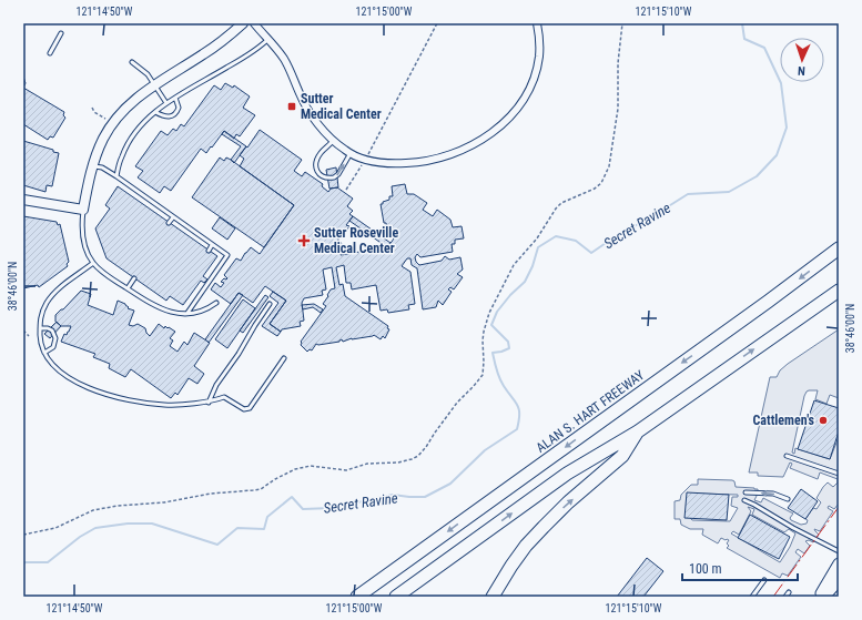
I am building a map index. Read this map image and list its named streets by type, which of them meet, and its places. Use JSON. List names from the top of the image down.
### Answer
{
  "streets": {
    "highway": ["ALAN S. HART FREEWAY"]
  },
  "water": ["Secret Ravine"],
  "places": {
    "transit": ["Sutter Medical Center"],
    "health": ["Sutter Roseville Medical Center"],
    "other": ["Cattlemen's"]
  },
  "scale_bar": "100 m",
  "north": "bottom",
  "coordinates": [
    "121°14'50\"W",
    "121°15'00\"W",
    "121°15'10\"W",
    "38°46'00\"N"
  ]
}
